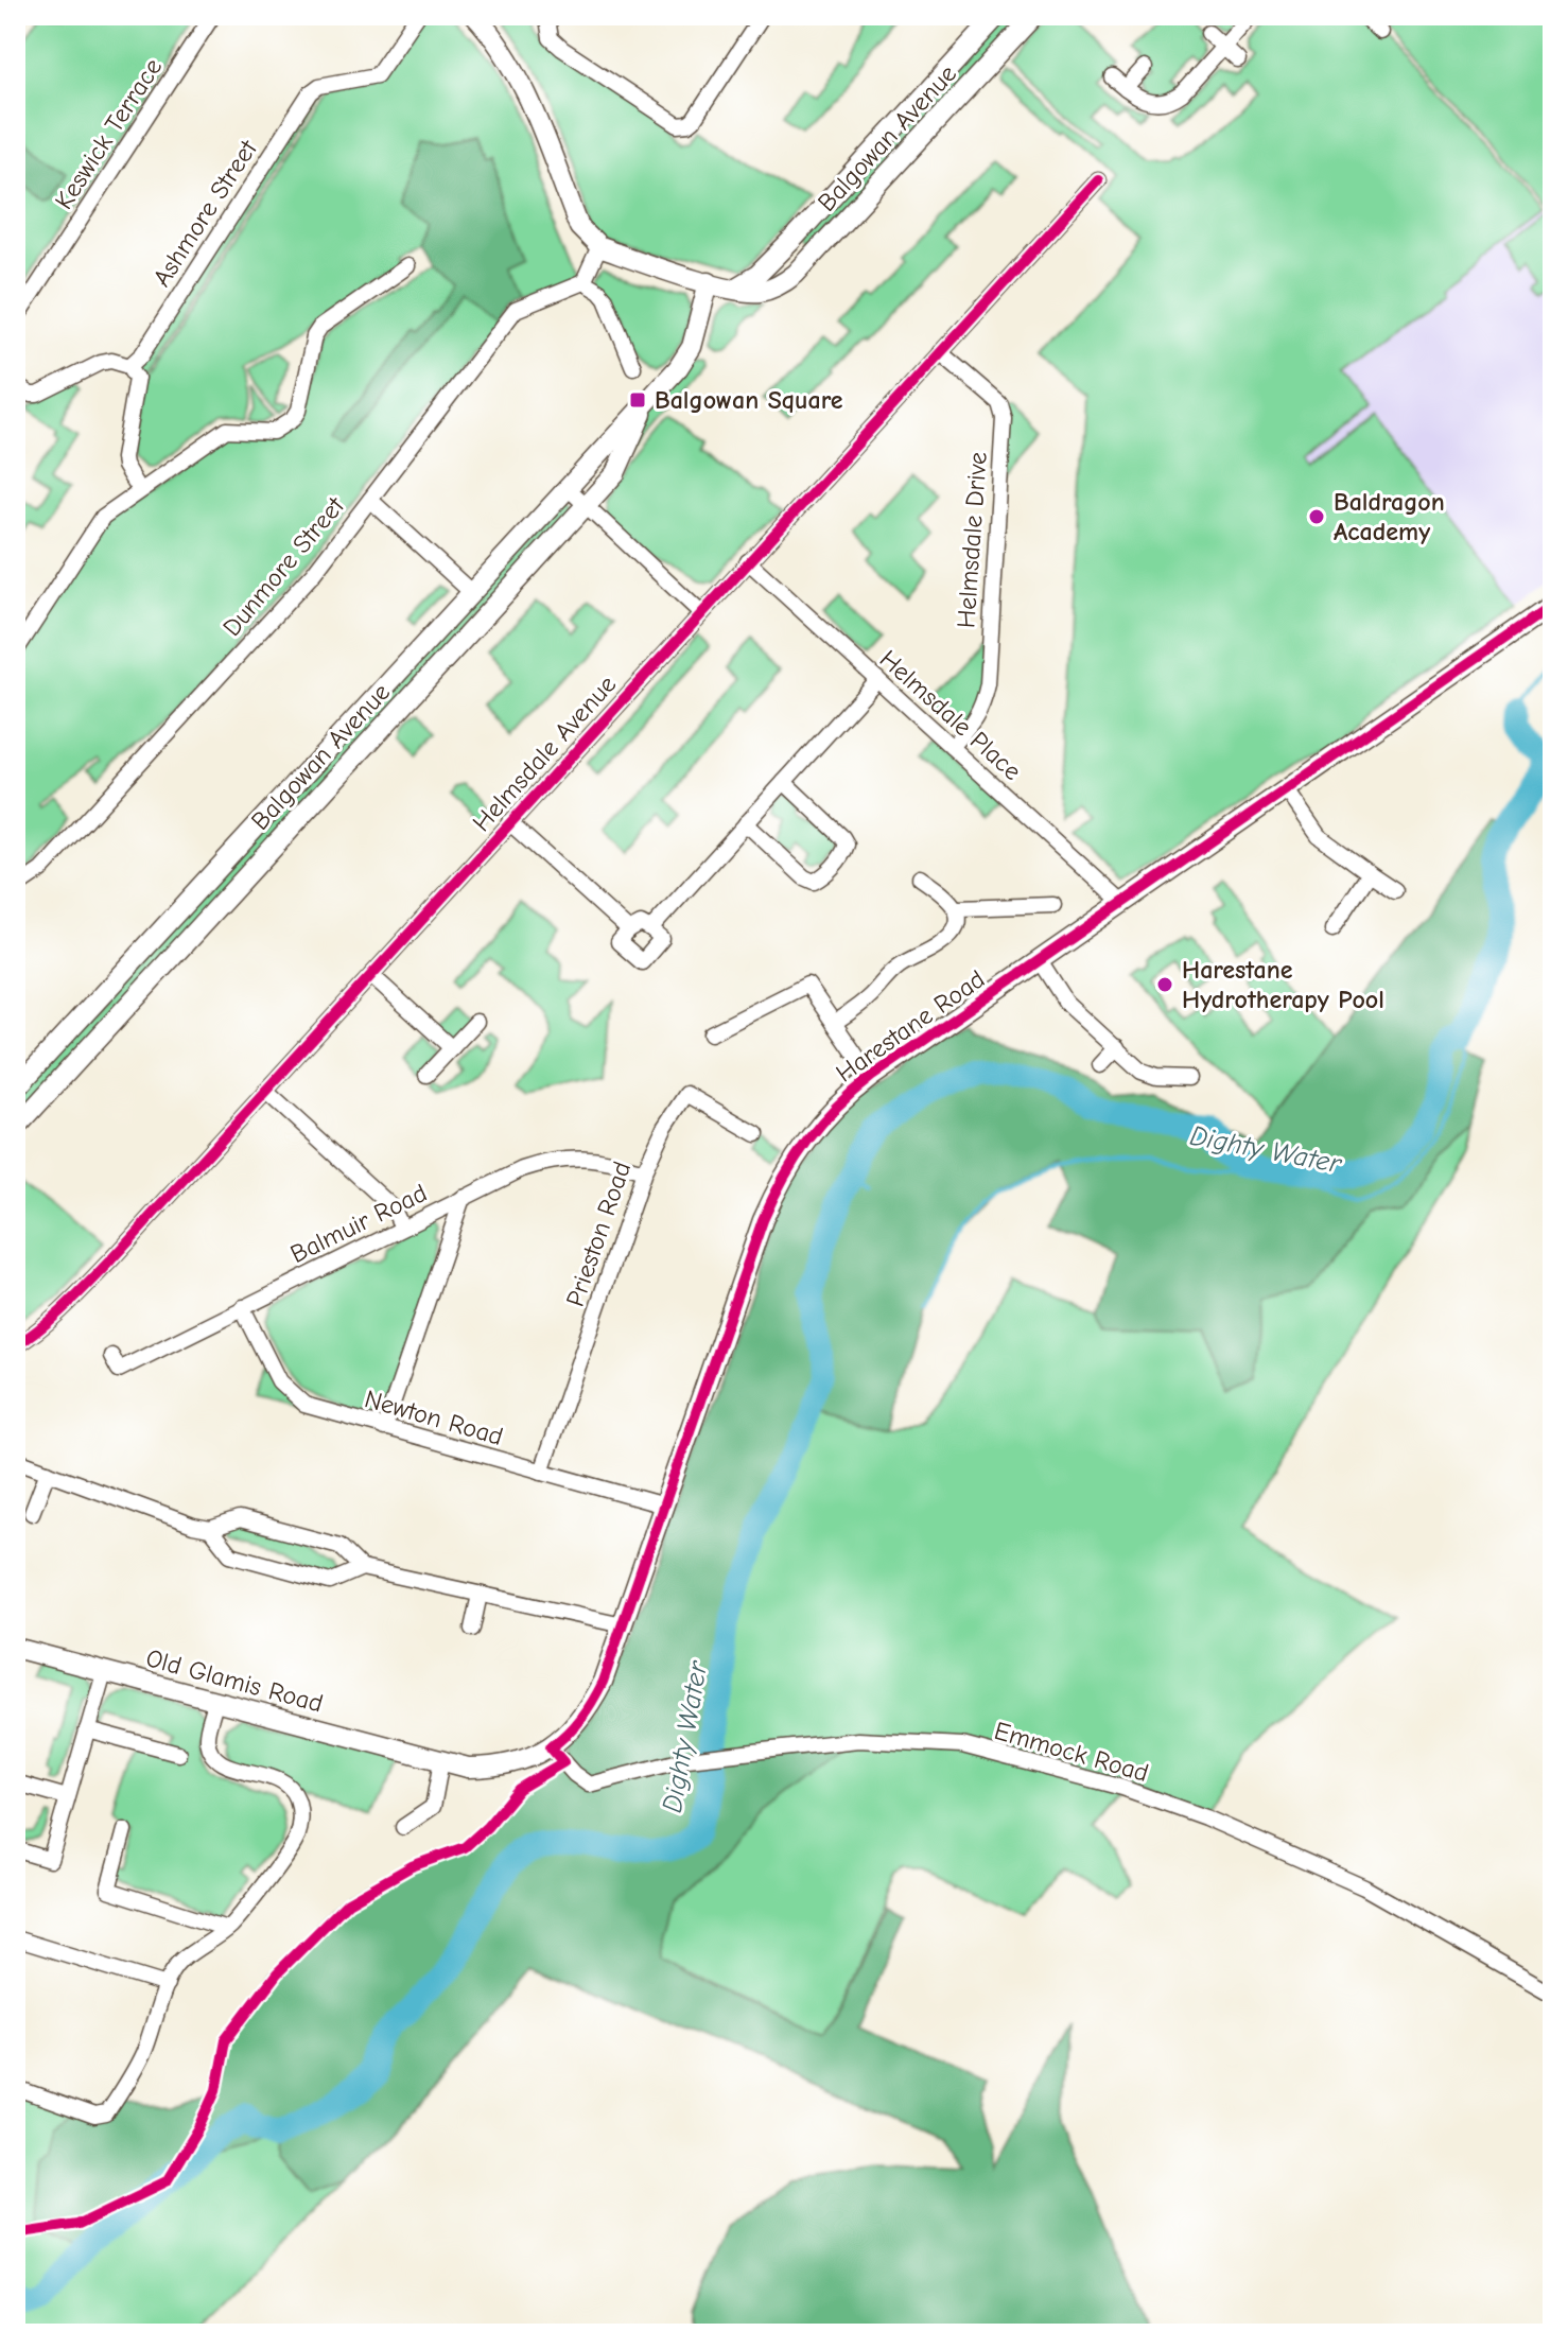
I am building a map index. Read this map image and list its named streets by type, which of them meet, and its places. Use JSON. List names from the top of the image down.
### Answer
{
  "streets": {
    "street": [
      "Keswick Terrace",
      "Balgowan Avenue",
      "Ashmore Street",
      "Helmsdale Drive",
      "Dunmore Street",
      "Helmsdale Place",
      "Helmsdale Avenue",
      "Harestane Road",
      "Balmuir Road",
      "Prieston Road",
      "Newton Road",
      "Old Glamis Road",
      "Emmock Road"
    ]
  },
  "crossings": [
    ["Helmsdale Drive", "Helmsdale Place"],
    ["Helmsdale Drive", "Helmsdale Avenue"],
    ["Helmsdale Place", "Helmsdale Avenue"],
    ["Helmsdale Place", "Harestane Road"],
    ["Harestane Road", "Newton Road"],
    ["Harestane Road", "Old Glamis Road"],
    ["Harestane Road", "Emmock Road"],
    ["Balmuir Road", "Prieston Road"],
    ["Balmuir Road", "Newton Road"],
    ["Prieston Road", "Newton Road"],
    ["Old Glamis Road", "Emmock Road"]
  ],
  "water": ["Dighty Water"],
  "places": {
    "transit": ["Balgowan Square"],
    "other": ["Baldragon Academy", "Harestane Hydrotherapy Pool"]
  }
}
